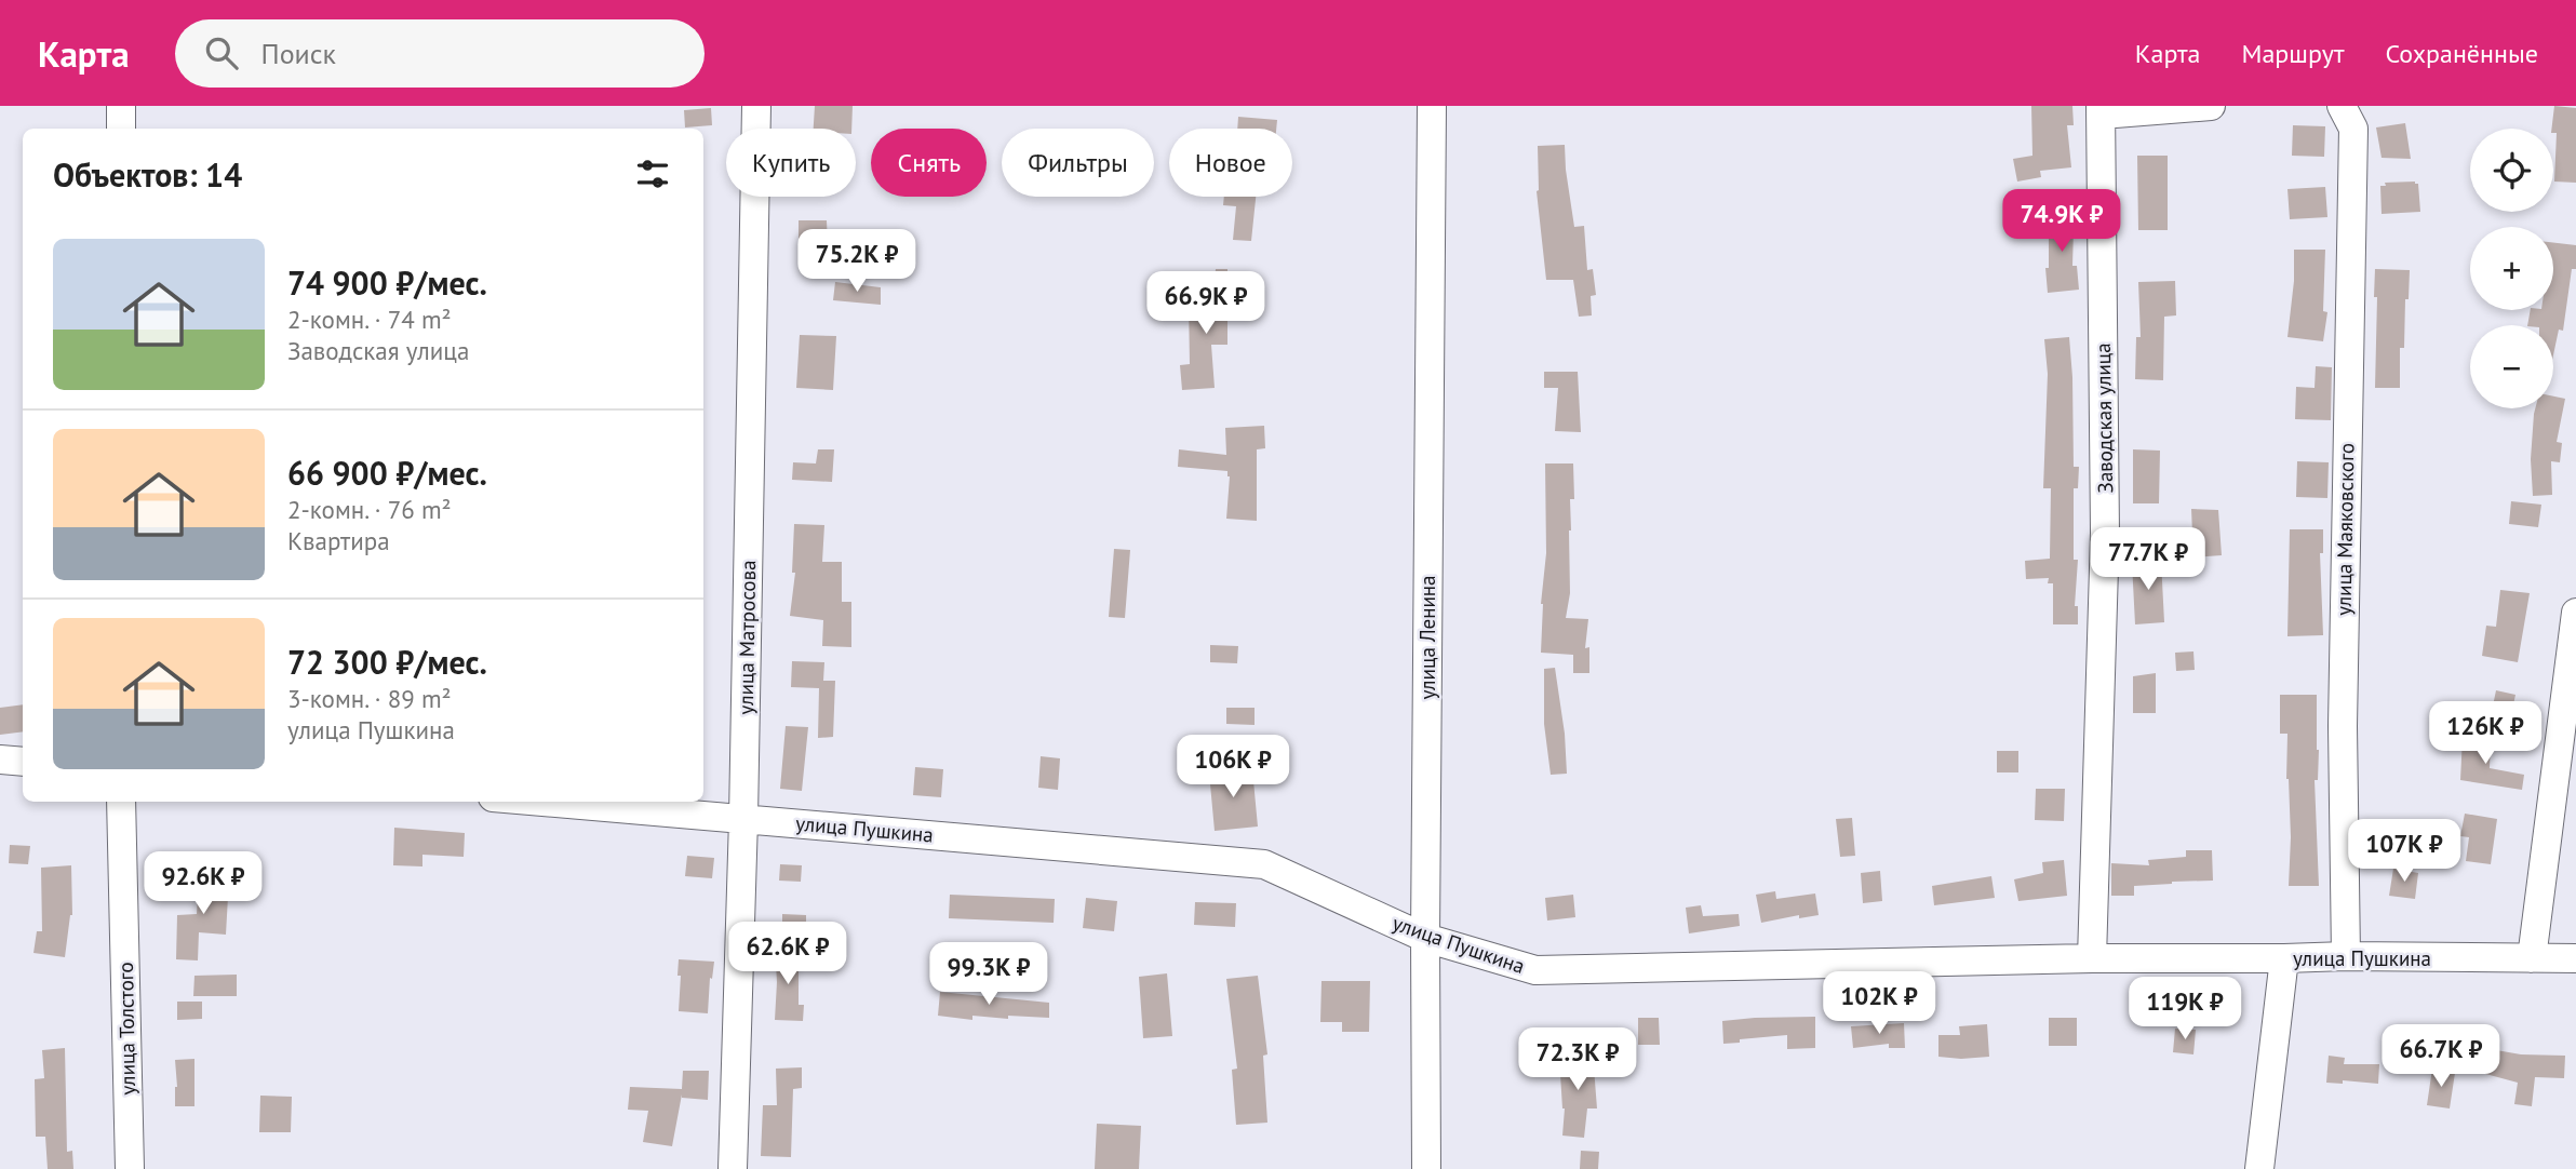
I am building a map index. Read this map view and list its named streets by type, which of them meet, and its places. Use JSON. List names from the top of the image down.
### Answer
{
  "streets": {
    "street": [
      "Заводская улица",
      "улица Маяковского",
      "улица Матросова",
      "улица Ленина",
      "улица Пушкина",
      "улица Толстого"
    ]
  },
  "crossings": [
    ["Заводская улица", "улица Пушкина"],
    ["улица Маяковского", "улица Пушкина"],
    ["улица Матросова", "улица Пушкина"],
    ["улица Ленина", "улица Пушкина"]
  ],
  "page": {
    "header": "Карта",
    "search": "Поиск",
    "nav": ["Карта", "Маршрут", "Сохранённые"],
    "map_buttons": ["+", "−"],
    "chip": [
      "Купить",
      "Снять",
      "Фильтры",
      "Новое"
    ],
    "heading": "Объектов: 14",
    "price": [
      "74.9K ₽",
      "75.2K ₽",
      "66.9K ₽",
      "77.7K ₽",
      "126K ₽",
      "106K ₽",
      "107K ₽",
      "92.6K ₽",
      "62.6K ₽",
      "99.3K ₽",
      "102K ₽",
      "119K ₽",
      "66.7K ₽",
      "72.3K ₽"
    ],
    "list": [
      {
        "name": "74 900 ₽/мес.",
        "note": "2-комн. · 74 m² · Заводская улица"
      },
      {
        "name": "66 900 ₽/мес.",
        "note": "2-комн. · 76 m² · Квартира"
      },
      {
        "name": "72 300 ₽/мес.",
        "note": "3-комн. · 89 m² · улица Пушкина"
      }
    ]
  }
}
